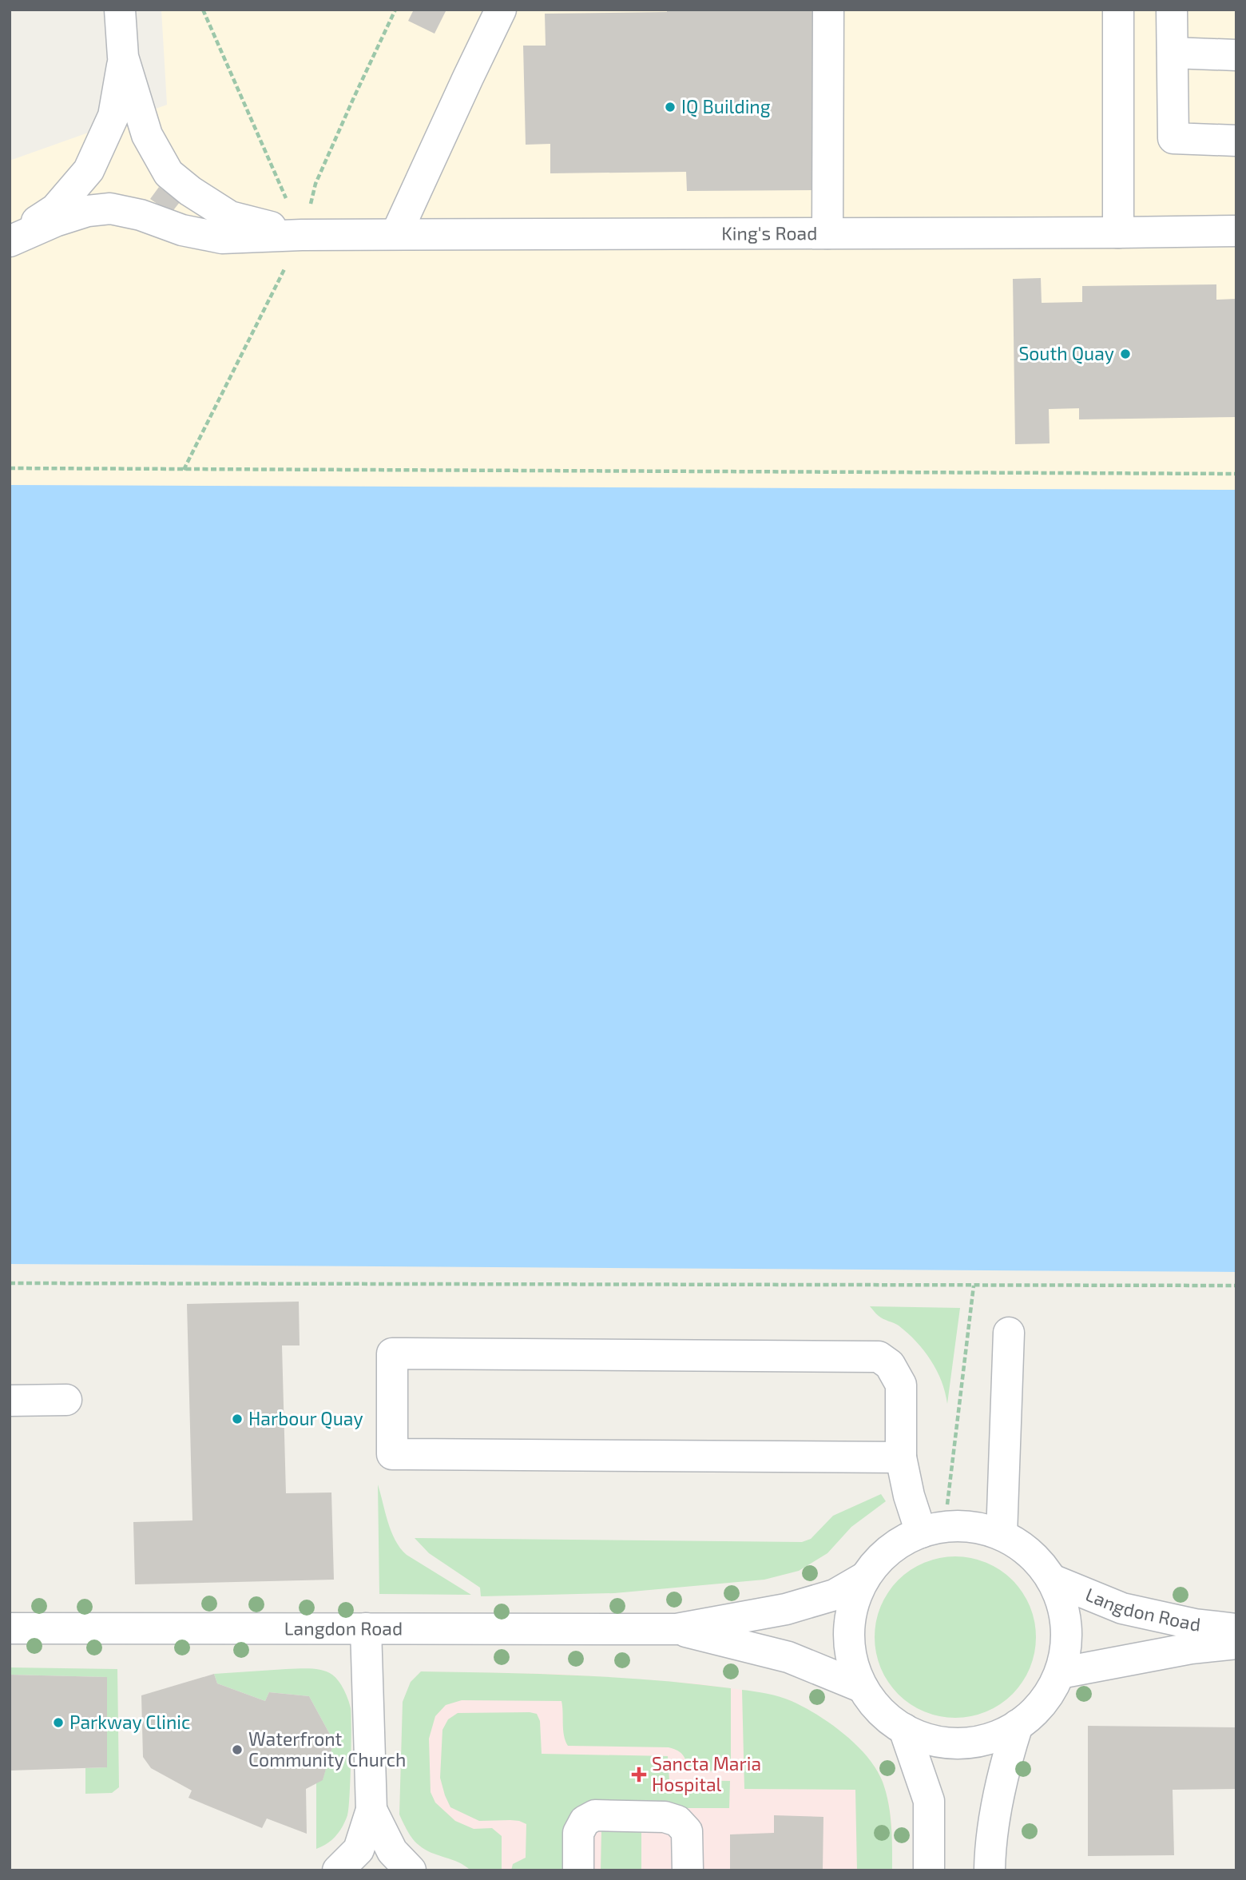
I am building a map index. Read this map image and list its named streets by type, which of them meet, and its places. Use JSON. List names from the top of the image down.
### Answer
{
  "streets": {
    "street": ["King's Road", "Langdon Road"]
  },
  "places": {
    "other": [
      "IQ Building",
      "South Quay",
      "Harbour Quay",
      "Parkway Clinic",
      "Waterfront Community Church"
    ],
    "health": ["Sancta Maria Hospital"]
  }
}
